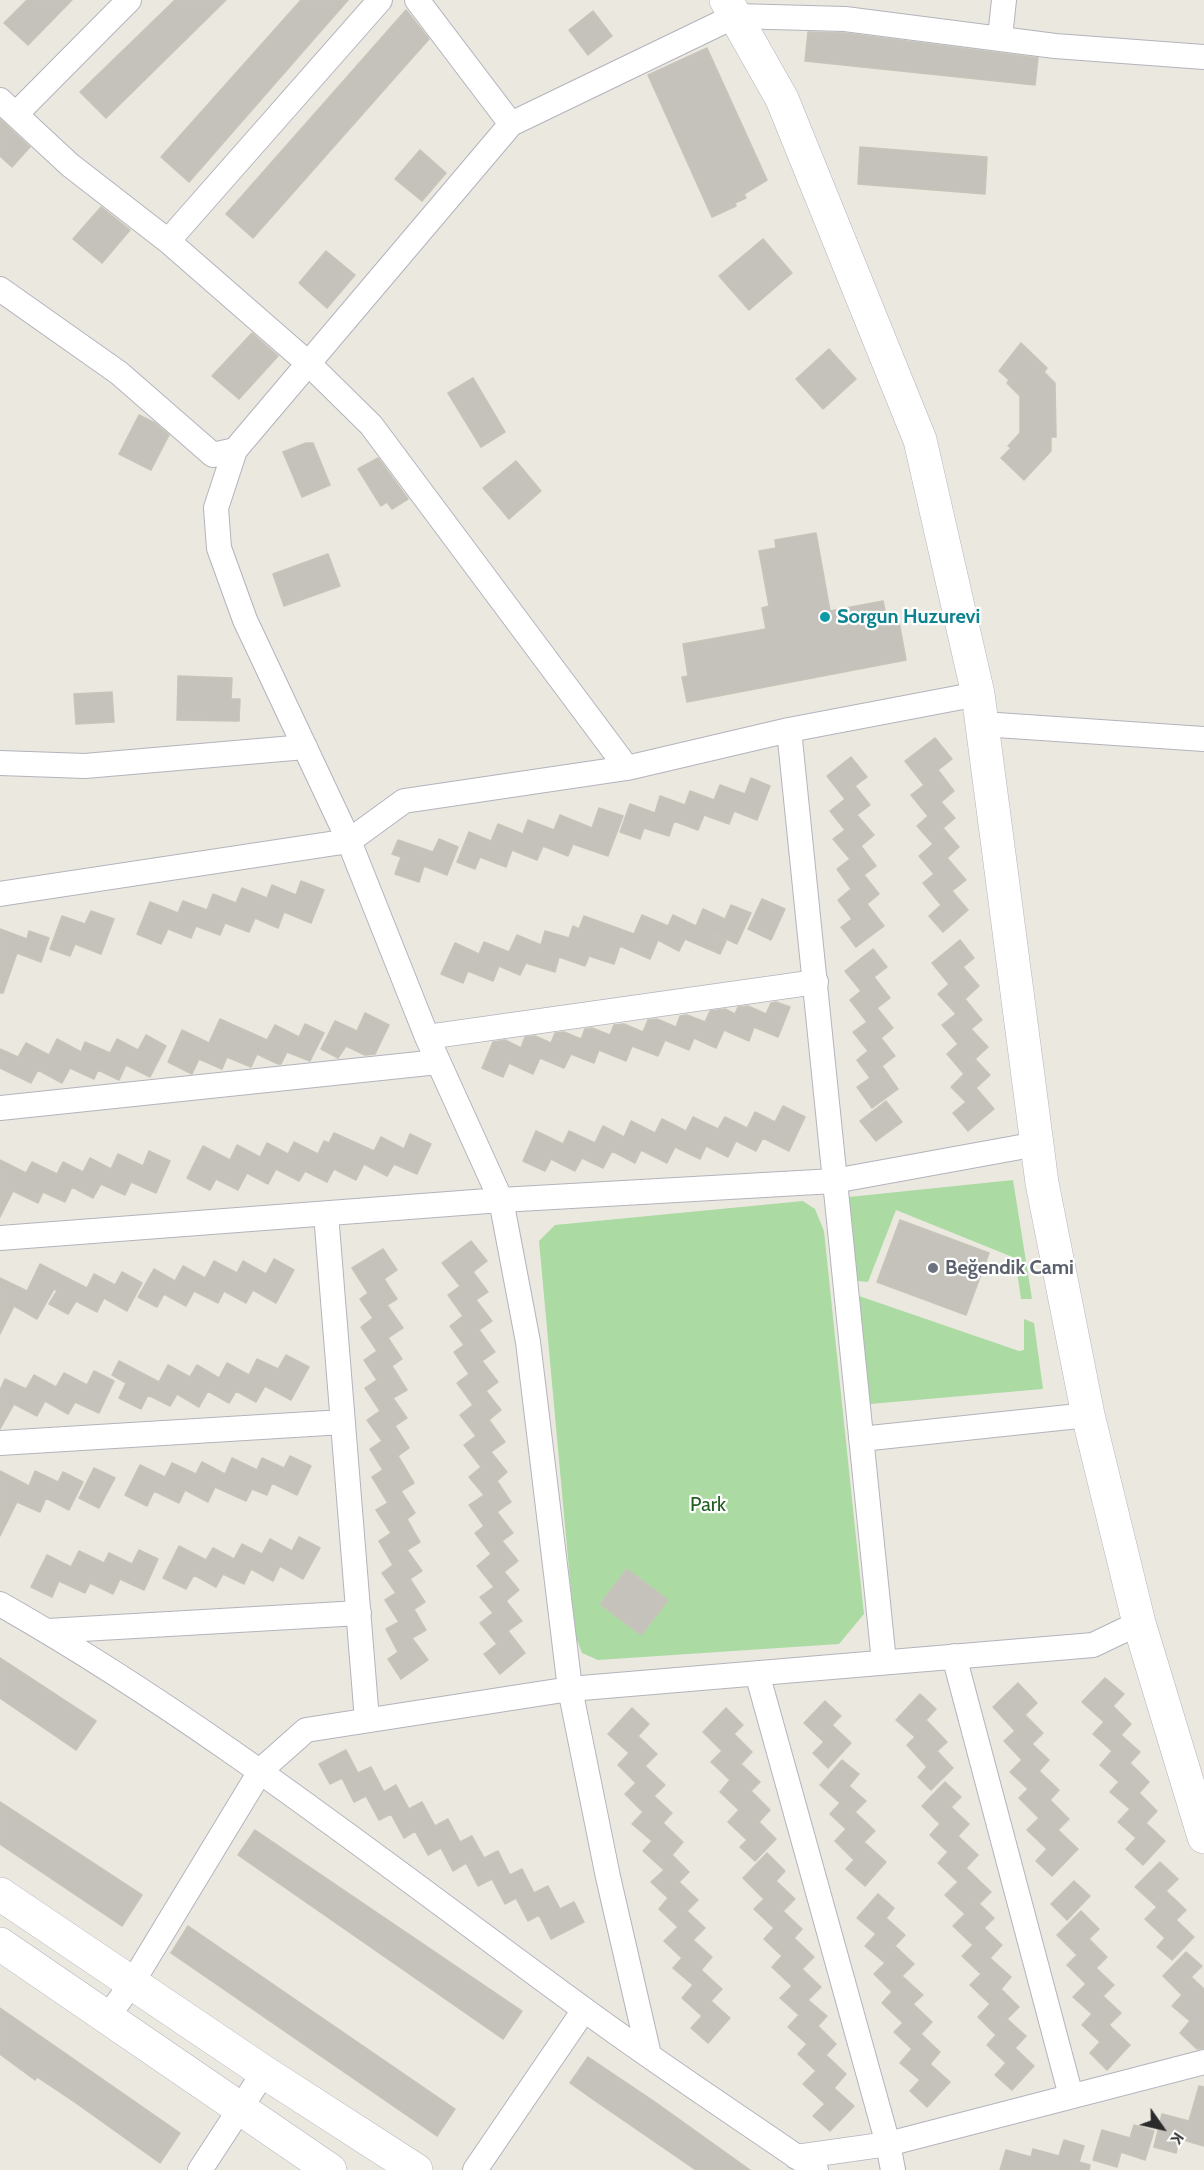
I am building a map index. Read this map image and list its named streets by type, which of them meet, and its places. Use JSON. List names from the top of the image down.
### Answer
{
  "parks": ["Park"],
  "places": ["Sorgun Huzurevi", "Beğendik Cami"],
  "north": "bottom right"
}
